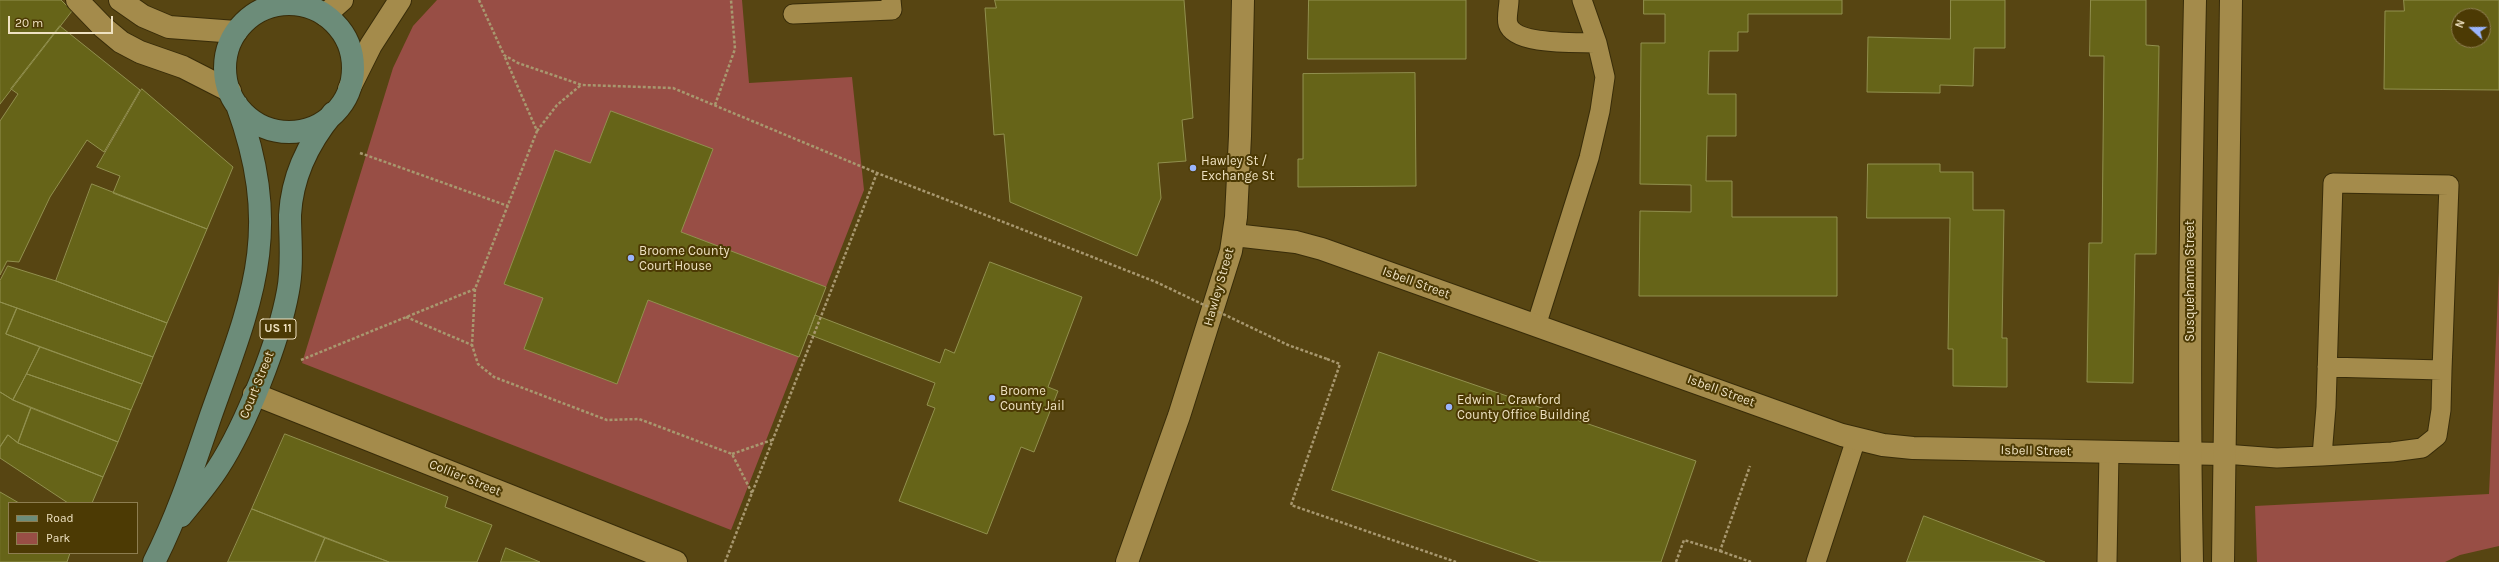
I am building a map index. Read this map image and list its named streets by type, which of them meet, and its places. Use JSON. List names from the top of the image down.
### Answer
{
  "streets": {
    "main road": ["US 11", "Court Street"],
    "street": [
      "Susquehanna Street",
      "Isbell Street",
      "Hawley Street",
      "Collier Street"
    ]
  },
  "crossings": [
    ["Susquehanna Street", "Isbell Street"],
    ["Isbell Street", "Hawley Street"],
    ["US 11", "Court Street"],
    ["Court Street", "Collier Street"]
  ],
  "places": [
    "Hawley St / Exchange St",
    "Broome County Court House",
    "Broome County Jail",
    "Edwin L. Crawford County Office Building"
  ],
  "legend": ["Road", "Park"],
  "scale_bar": "20 m",
  "north": "left"
}
